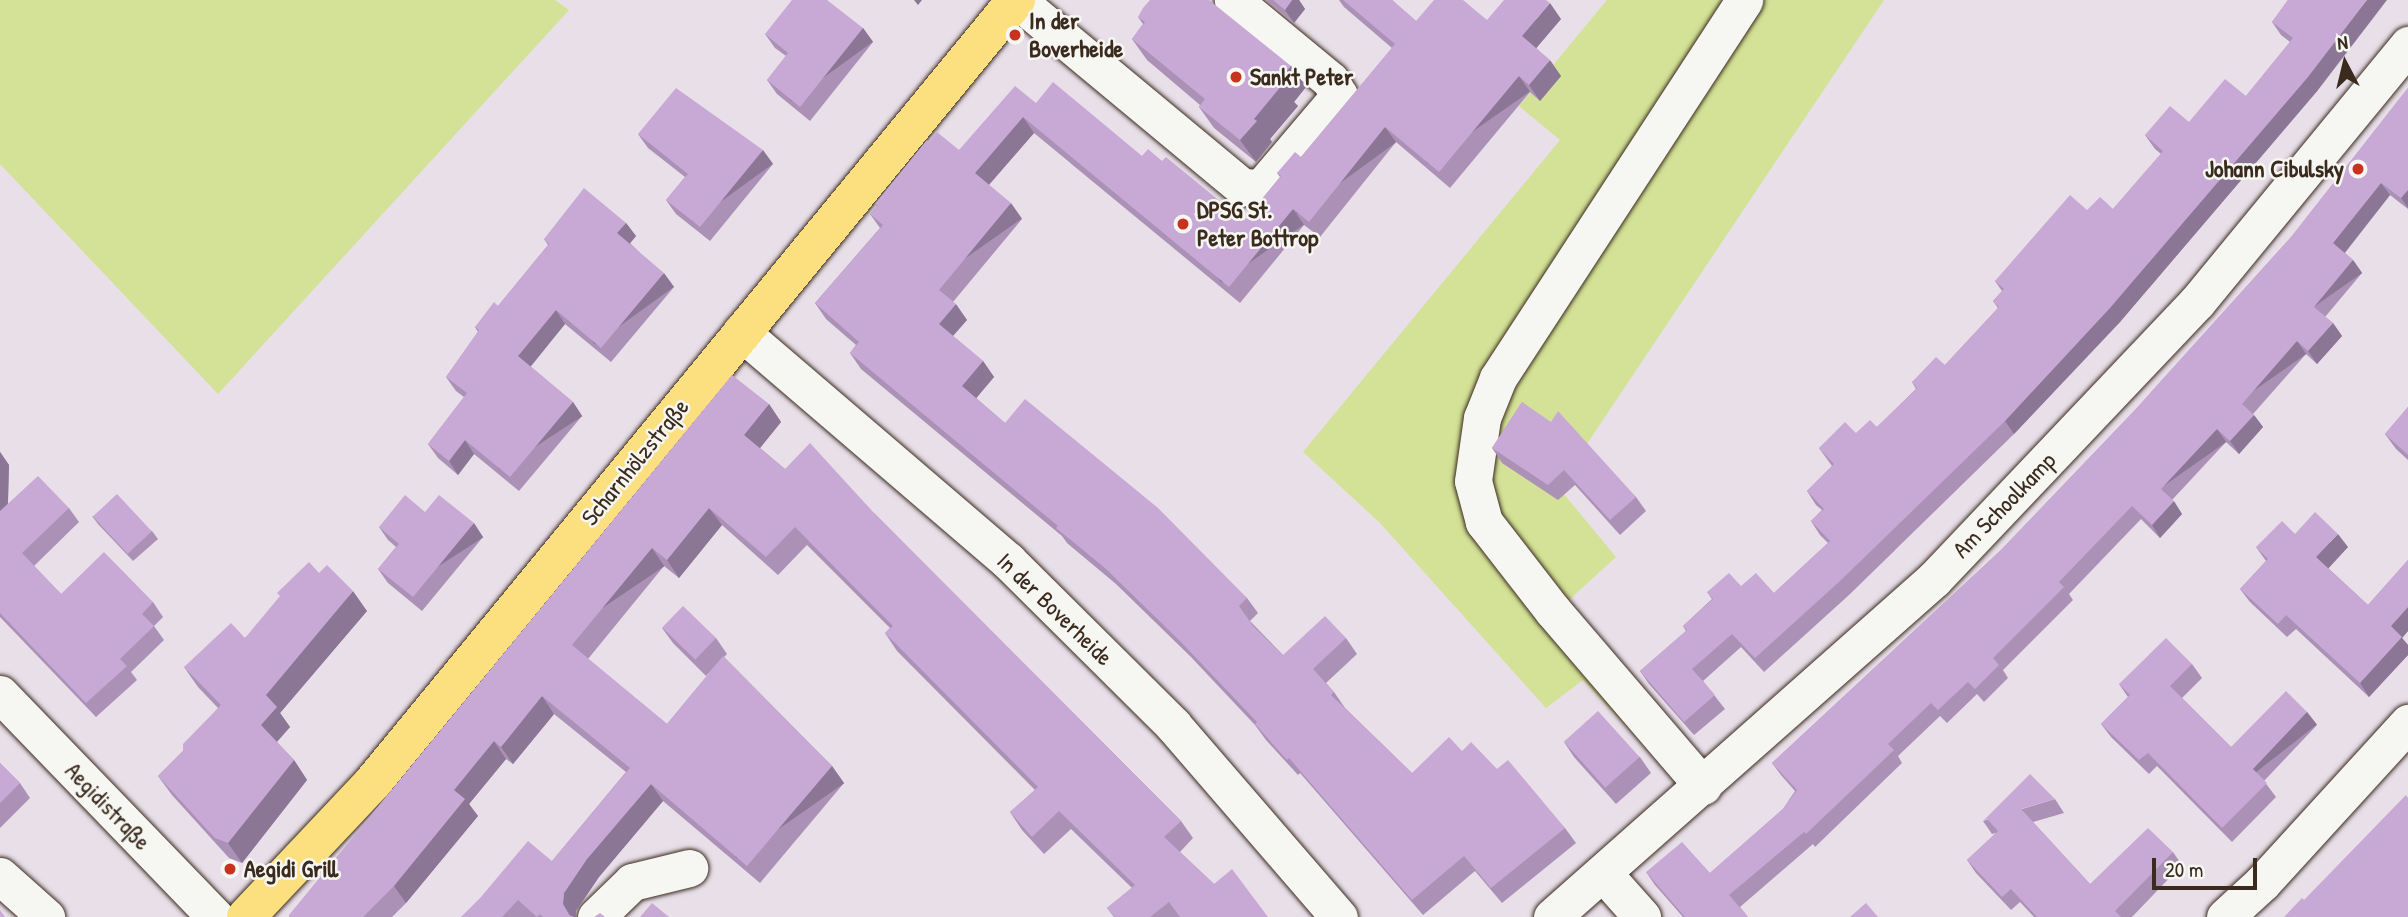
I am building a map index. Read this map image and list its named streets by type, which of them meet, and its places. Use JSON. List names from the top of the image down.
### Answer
{
  "streets": {
    "main road": ["Scharnhölzstraße"],
    "street": ["Am Schoolkamp", "In der Boverheide", "Aegidistraße"]
  },
  "crossings": [
    ["Scharnhölzstraße", "In der Boverheide"]
  ],
  "places": [
    "In der Boverheide",
    "Sankt Peter",
    "Johann Cibulsky",
    "DPSG St. Peter Bottrop",
    "Aegidi Grill"
  ],
  "scale_bar": "20 m",
  "north": "top"
}
